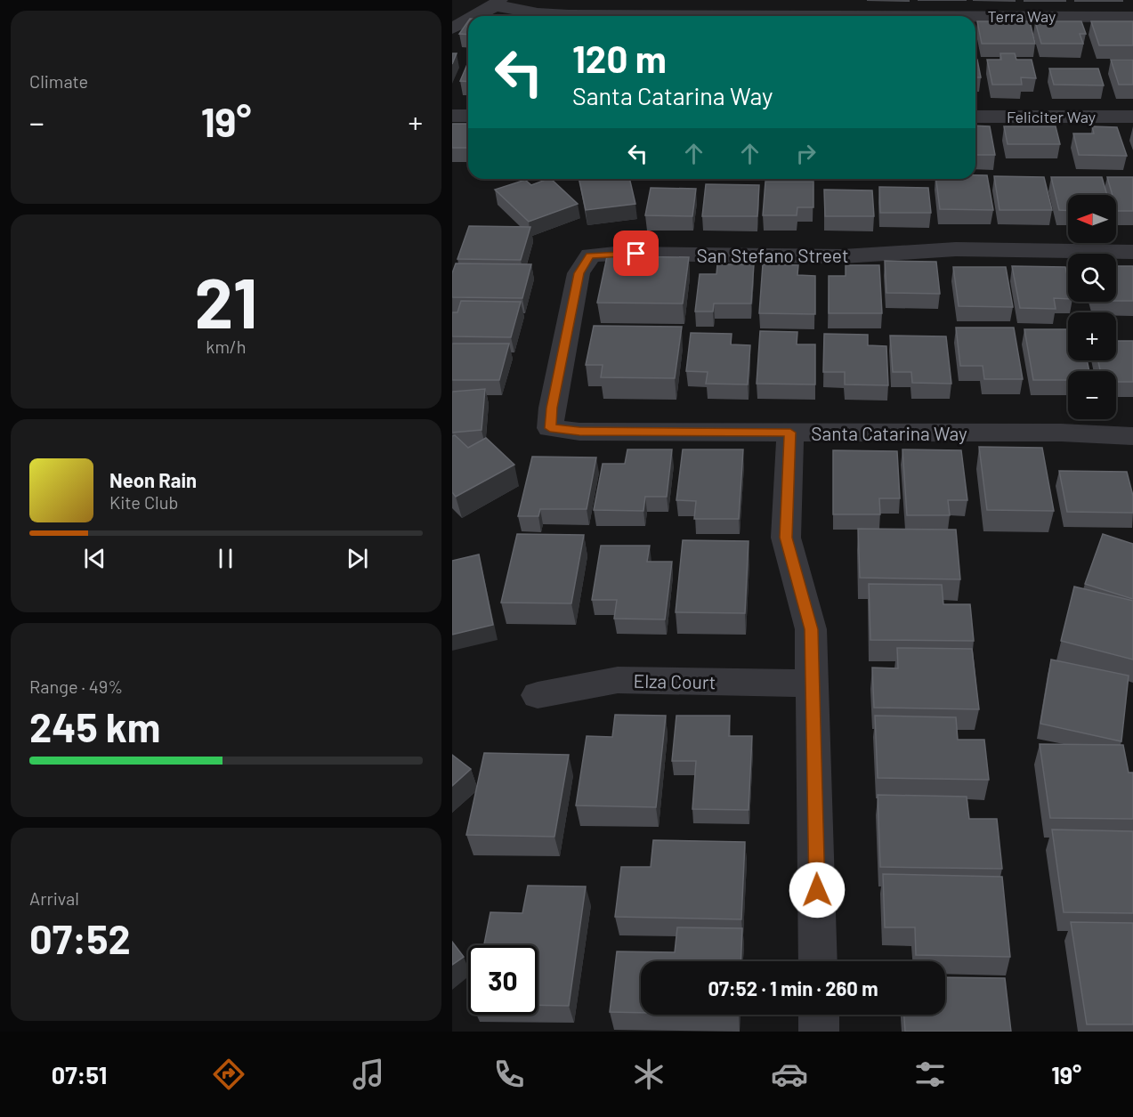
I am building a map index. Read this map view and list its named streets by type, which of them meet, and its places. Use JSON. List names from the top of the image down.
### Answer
{
  "streets": {
    "street": [
      "Terra Way",
      "Feliciter Way",
      "San Stefano Street",
      "Santa Catarina Way",
      "Elza Court"
    ]
  },
  "crossings": [
    ["San Stefano Street", "Santa Catarina Way"]
  ],
  "north": "left",
  "page": {
    "tile": [
      "Climate",
      ["21", "km/h"],
      ["Range · 49%", "245 km"],
      ["Arrival", "07:52"]
    ],
    "turn": ["120 m", "Santa Catarina Way"],
    "heat": ["−", "19°", "+"],
    "map_buttons": ["+", "−"],
    "song": ["Neon Rain", "Kite Club"],
    "limit": "30",
    "trip": "07:52 · 1 min · 260 m",
    "tabs": ["07:51", "19°"]
  }
}
